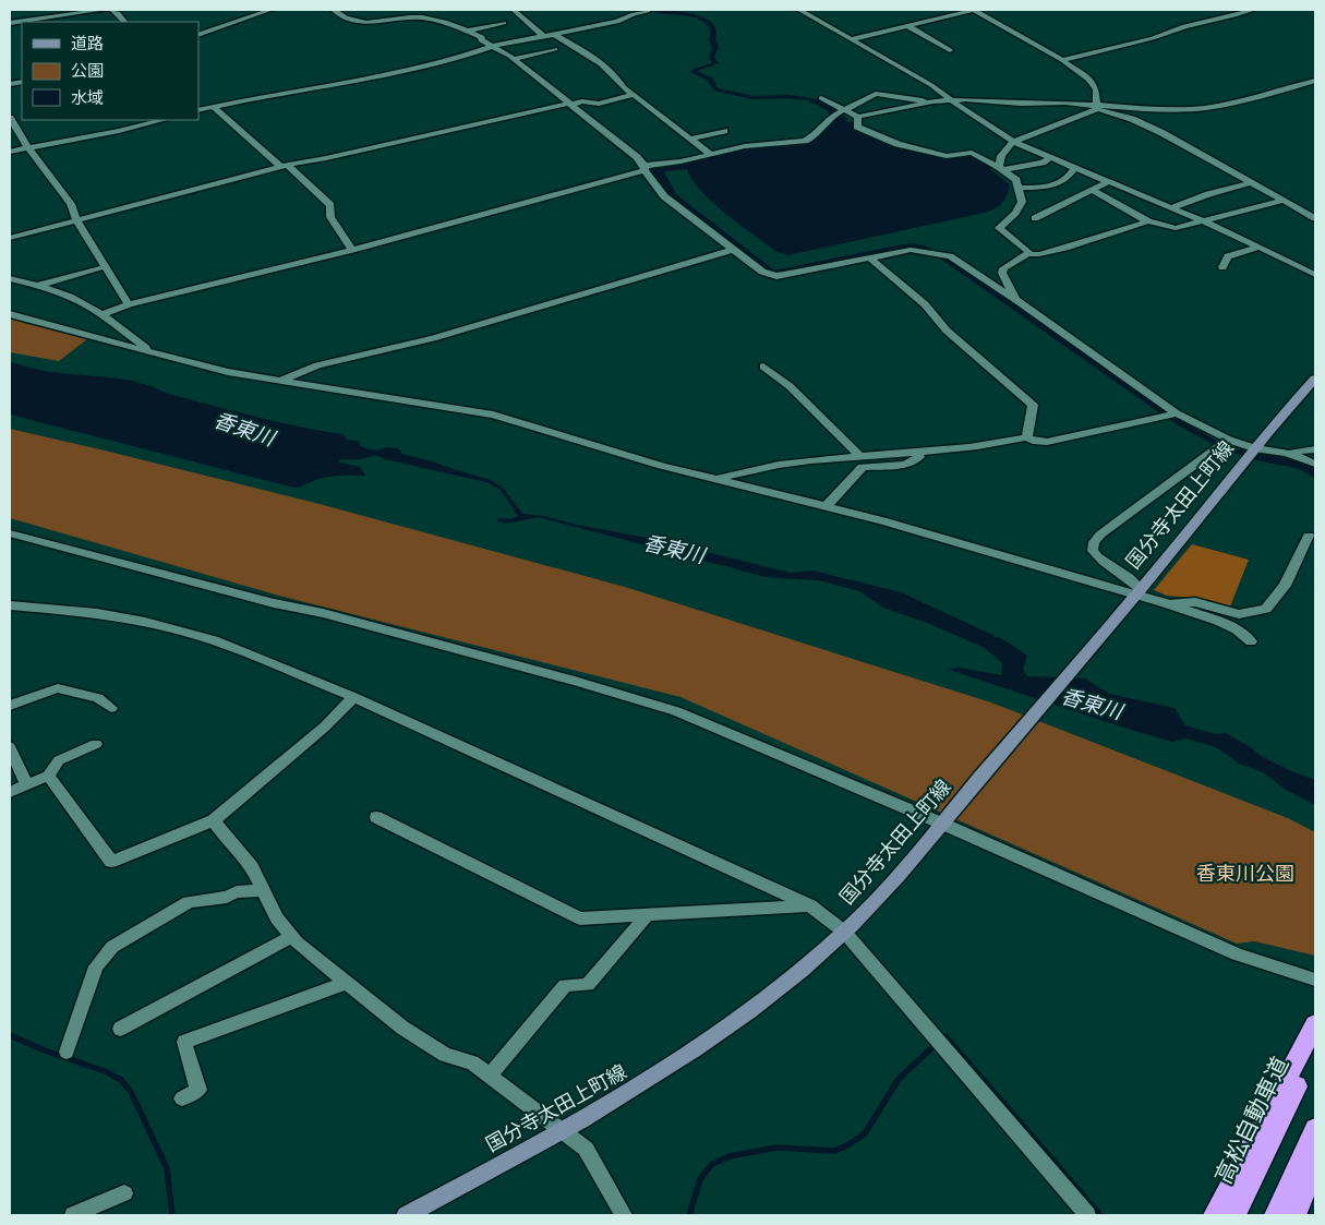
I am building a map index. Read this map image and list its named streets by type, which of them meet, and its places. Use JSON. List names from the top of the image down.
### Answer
{
  "streets": {
    "highway": ["高松自動車道"],
    "main road": ["国分寺太田上町線"]
  },
  "water": ["香東川"],
  "parks": ["香東川公園"],
  "legend": ["道路", "公園", "水域"]
}
